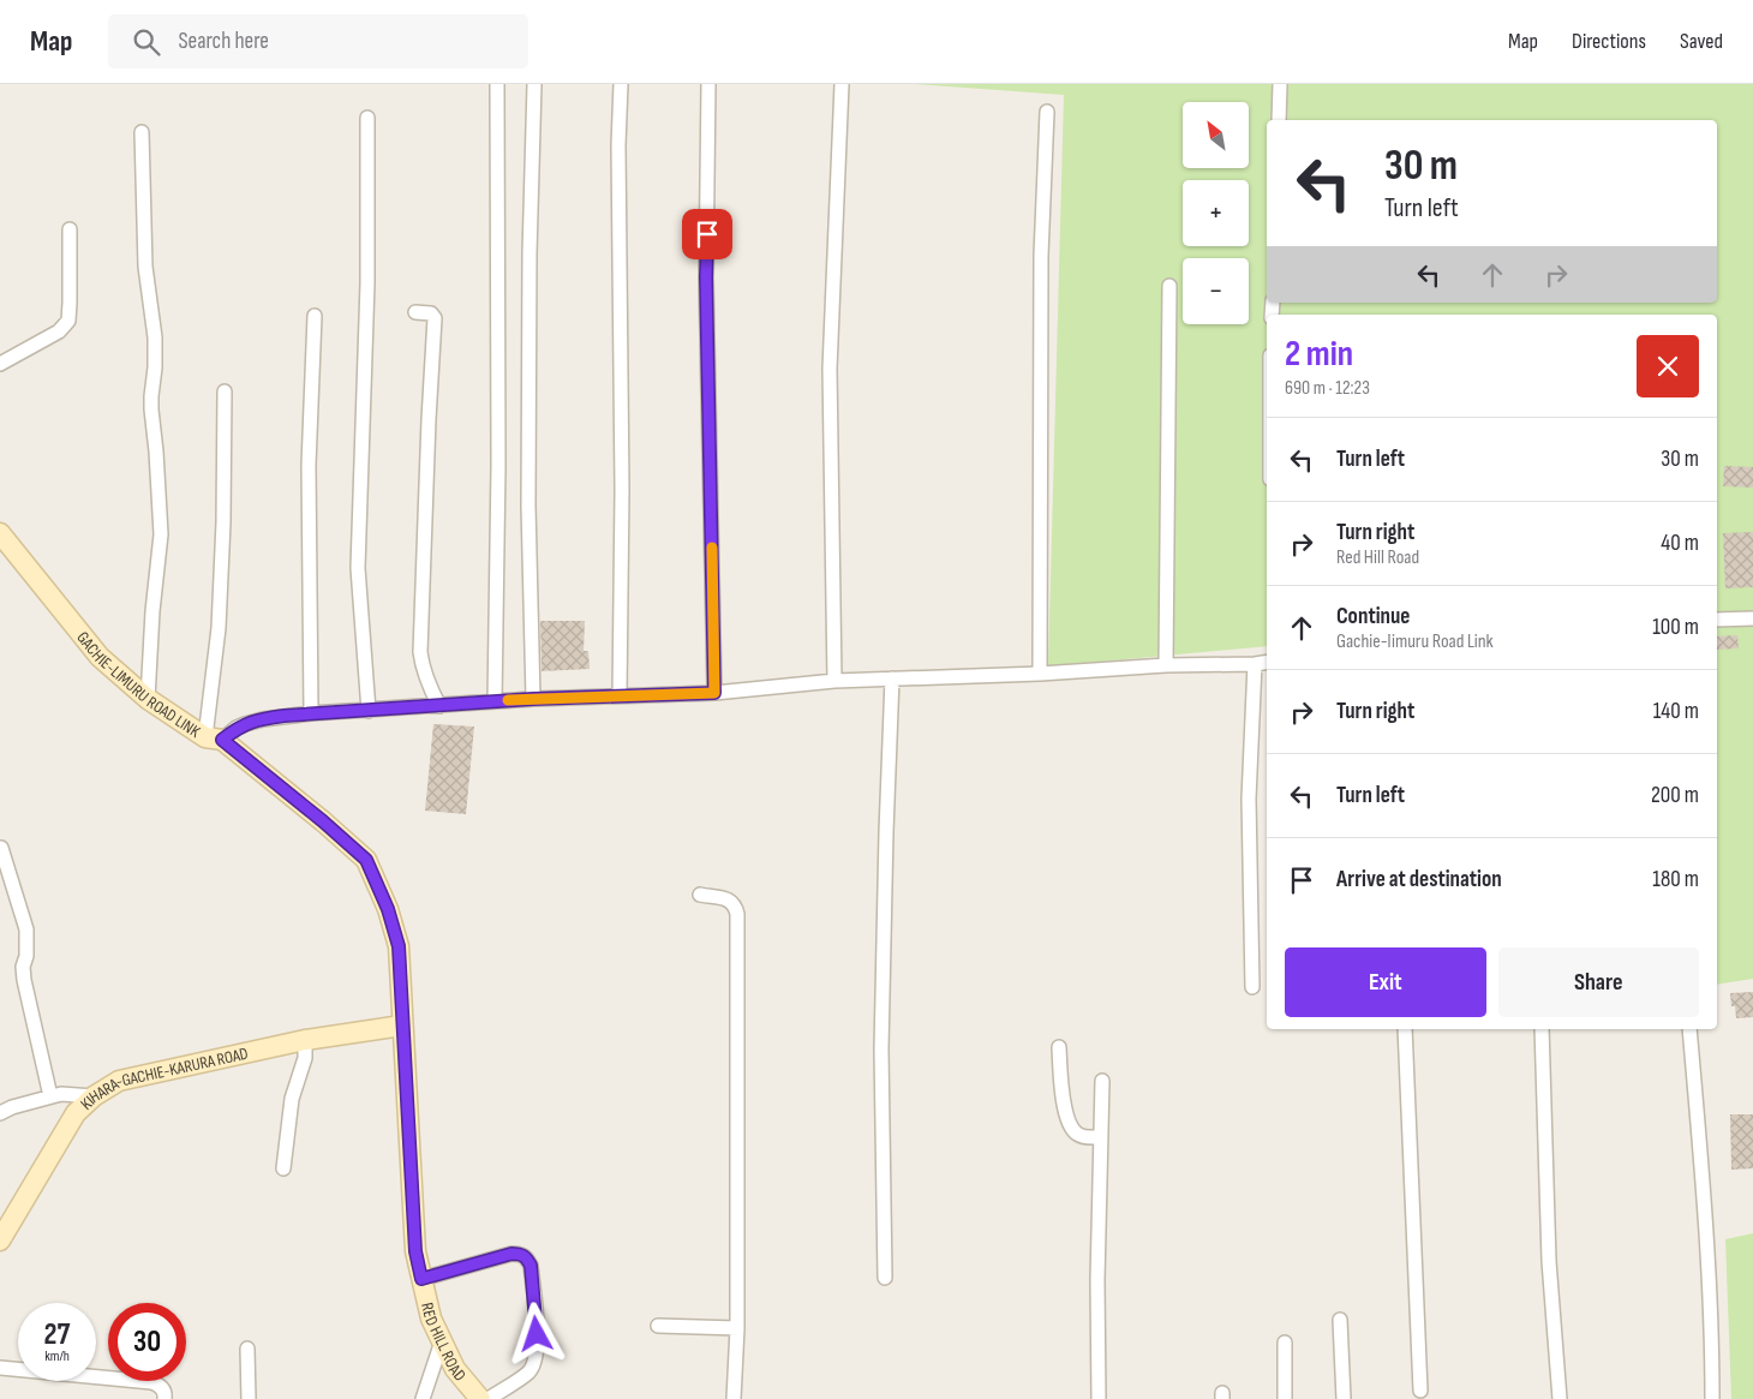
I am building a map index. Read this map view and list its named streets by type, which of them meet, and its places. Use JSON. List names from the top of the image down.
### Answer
{
  "streets": {
    "street": ["GACHIE-LIMURU ROAD LINK", "KIHARA-GACHIE-KARURA ROAD", "RED HILL ROAD"]
  },
  "crossings": [
    ["GACHIE-LIMURU ROAD LINK", "KIHARA-GACHIE-KARURA ROAD"],
    ["GACHIE-LIMURU ROAD LINK", "RED HILL ROAD"],
    ["KIHARA-GACHIE-KARURA ROAD", "RED HILL ROAD"]
  ],
  "north": "top left",
  "page": {
    "header": "Map",
    "search": "Search here",
    "nav": ["Map", "Directions", "Saved"],
    "map_buttons": ["+", "−"],
    "turn": ["30 m", "Turn left"],
    "heading": ["2 min", "690 m · 12:23"],
    "list": [
      {
        "name": "Turn left",
        "value": "30 m"
      },
      {
        "name": "Turn right",
        "note": "Red Hill Road",
        "value": "40 m"
      },
      {
        "name": "Continue",
        "note": "Gachie-limuru Road Link",
        "value": "100 m"
      },
      {
        "name": "Turn right",
        "value": "140 m"
      },
      {
        "name": "Turn left",
        "value": "200 m"
      },
      {
        "name": "Arrive at destination",
        "value": "180 m"
      }
    ],
    "buttons": ["Exit", "Share"],
    "speed": "27 km/h",
    "limit": "30"
  }
}
